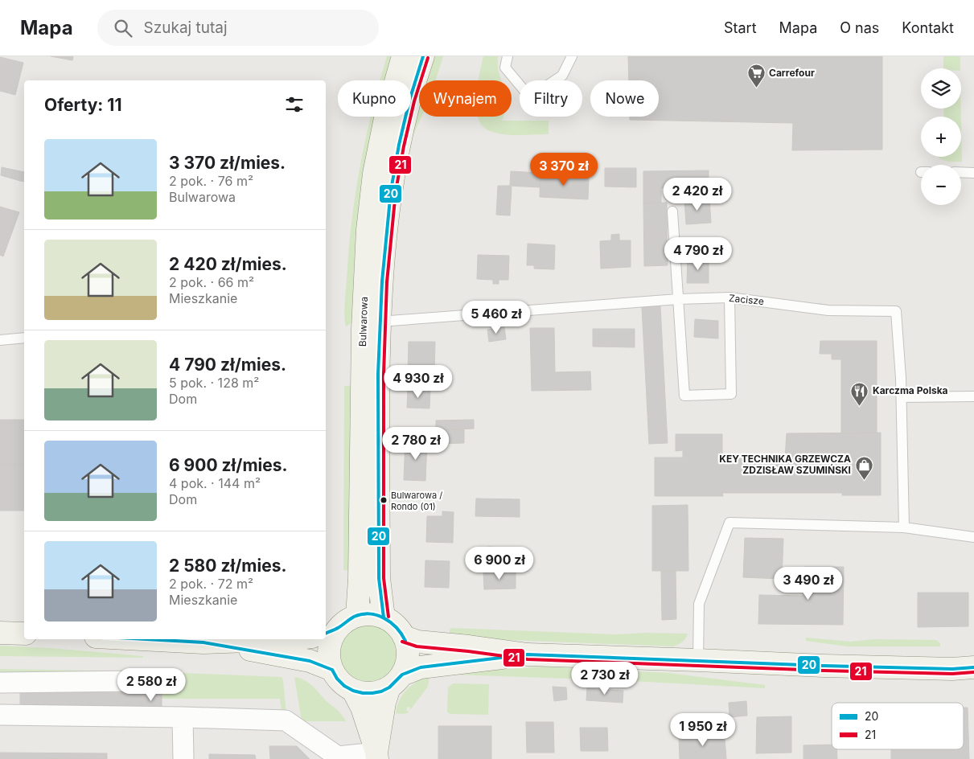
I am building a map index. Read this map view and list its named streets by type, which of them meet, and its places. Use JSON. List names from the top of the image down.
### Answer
{
  "streets": {
    "main road": ["Bulwarowa"],
    "lane": ["Zacisze"]
  },
  "crossings": [
    ["Zacisze", "Bulwarowa"]
  ],
  "places": {
    "supermarket": ["Carrefour"],
    "restaurant": ["Karczma Polska"],
    "shop": ["KEY TECHNIKA GRZEWCZA ZDZISŁAW SZUMIŃSKI"],
    "other": ["Bulwarowa / Rondo (01)"]
  },
  "lines": ["transit line 20", "transit line 21"],
  "legend": ["20", "21"],
  "page": {
    "header": "Mapa",
    "search": "Szukaj tutaj",
    "nav": [
      "Start",
      "Mapa",
      "O nas",
      "Kontakt"
    ],
    "map_buttons": ["+", "−"],
    "chip": [
      "Kupno",
      "Wynajem",
      "Filtry",
      "Nowe"
    ],
    "heading": "Oferty: 11",
    "list": [
      {
        "name": "3 370 zł/mies.",
        "note": "2 pok. · 76 m² · Bulwarowa"
      },
      {
        "name": "2 420 zł/mies.",
        "note": "2 pok. · 66 m² · Mieszkanie"
      },
      {
        "name": "4 790 zł/mies.",
        "note": "5 pok. · 128 m² · Dom"
      },
      {
        "name": "6 900 zł/mies.",
        "note": "4 pok. · 144 m² · Dom"
      },
      {
        "name": "2 580 zł/mies.",
        "note": "2 pok. · 72 m² · Mieszkanie"
      }
    ],
    "price": [
      "3 370 zł",
      "2 420 zł",
      "4 790 zł",
      "5 460 zł",
      "4 930 zł",
      "2 780 zł",
      "6 900 zł",
      "3 490 zł",
      "2 730 zł",
      "2 580 zł",
      "1 950 zł"
    ]
  }
}
